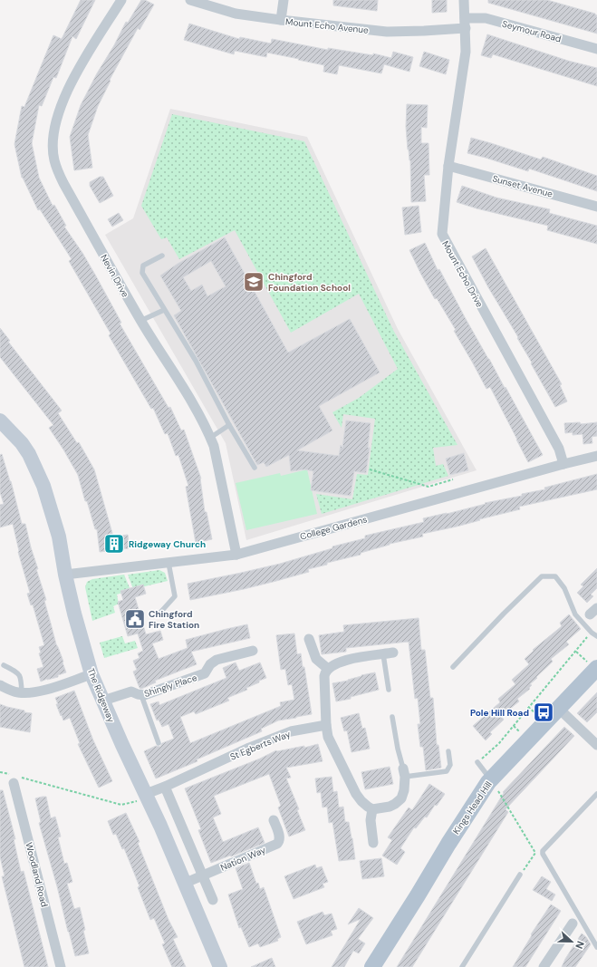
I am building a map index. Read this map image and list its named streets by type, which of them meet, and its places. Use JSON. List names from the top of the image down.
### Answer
{
  "streets": {
    "main road": ["The Ridgeway", "Kings Head Hill"],
    "street": [
      "Mount Echo Avenue",
      "Seymour Road",
      "Sunset Avenue",
      "Mount Echo Drive",
      "Nevin Drive",
      "College Gardens",
      "Shingly Place",
      "St Egberts Way",
      "Nation Way",
      "Woodland Road"
    ]
  },
  "crossings": [
    ["Mount Echo Avenue", "Seymour Road"],
    ["Mount Echo Avenue", "Mount Echo Drive"],
    ["Seymour Road", "Mount Echo Drive"],
    ["Sunset Avenue", "Mount Echo Drive"],
    ["Mount Echo Drive", "College Gardens"],
    ["Nevin Drive", "College Gardens"],
    ["College Gardens", "The Ridgeway"],
    ["Shingly Place", "The Ridgeway"],
    ["The Ridgeway", "St Egberts Way"],
    ["The Ridgeway", "Nation Way"]
  ],
  "places": {
    "school or university": ["Chingford Foundation School"],
    "building": ["Ridgeway Church"],
    "public building": ["Chingford Fire Station"],
    "bus stop": ["Pole Hill Road"]
  },
  "north": "right"
}
